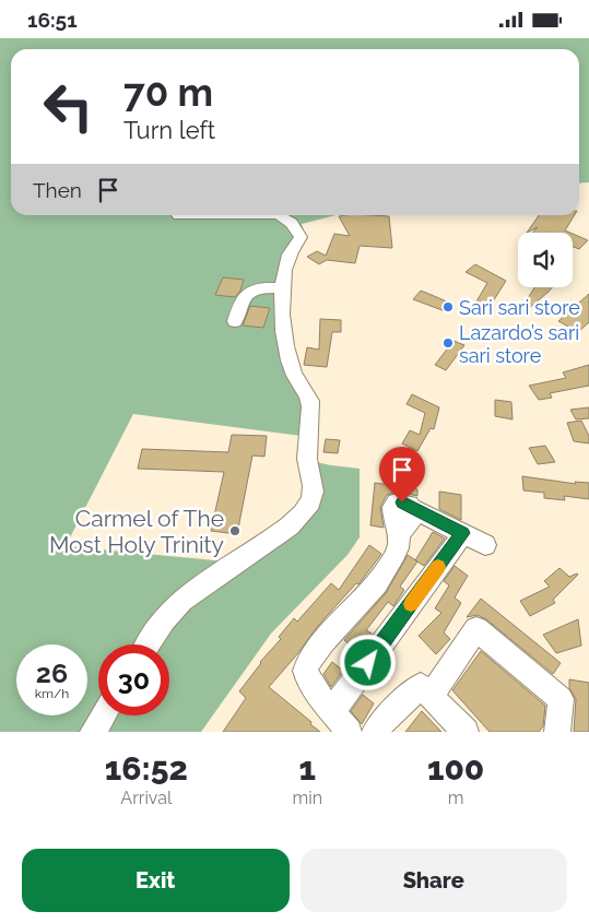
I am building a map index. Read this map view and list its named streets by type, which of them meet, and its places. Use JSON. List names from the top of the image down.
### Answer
{
  "places": ["Sari sari store", "Lazardo’s sari sari store", "Carmel of The Most Holy Trinity"],
  "page": {
    "status": "16:51",
    "turn": ["70 m", "Turn left"],
    "then": "Then",
    "speed": "26 km/h",
    "limit": "30",
    "eta": [
      "16:52",
      "Arrival",
      "1",
      "min",
      "100",
      "m"
    ],
    "buttons": ["Exit", "Share"]
  }
}
